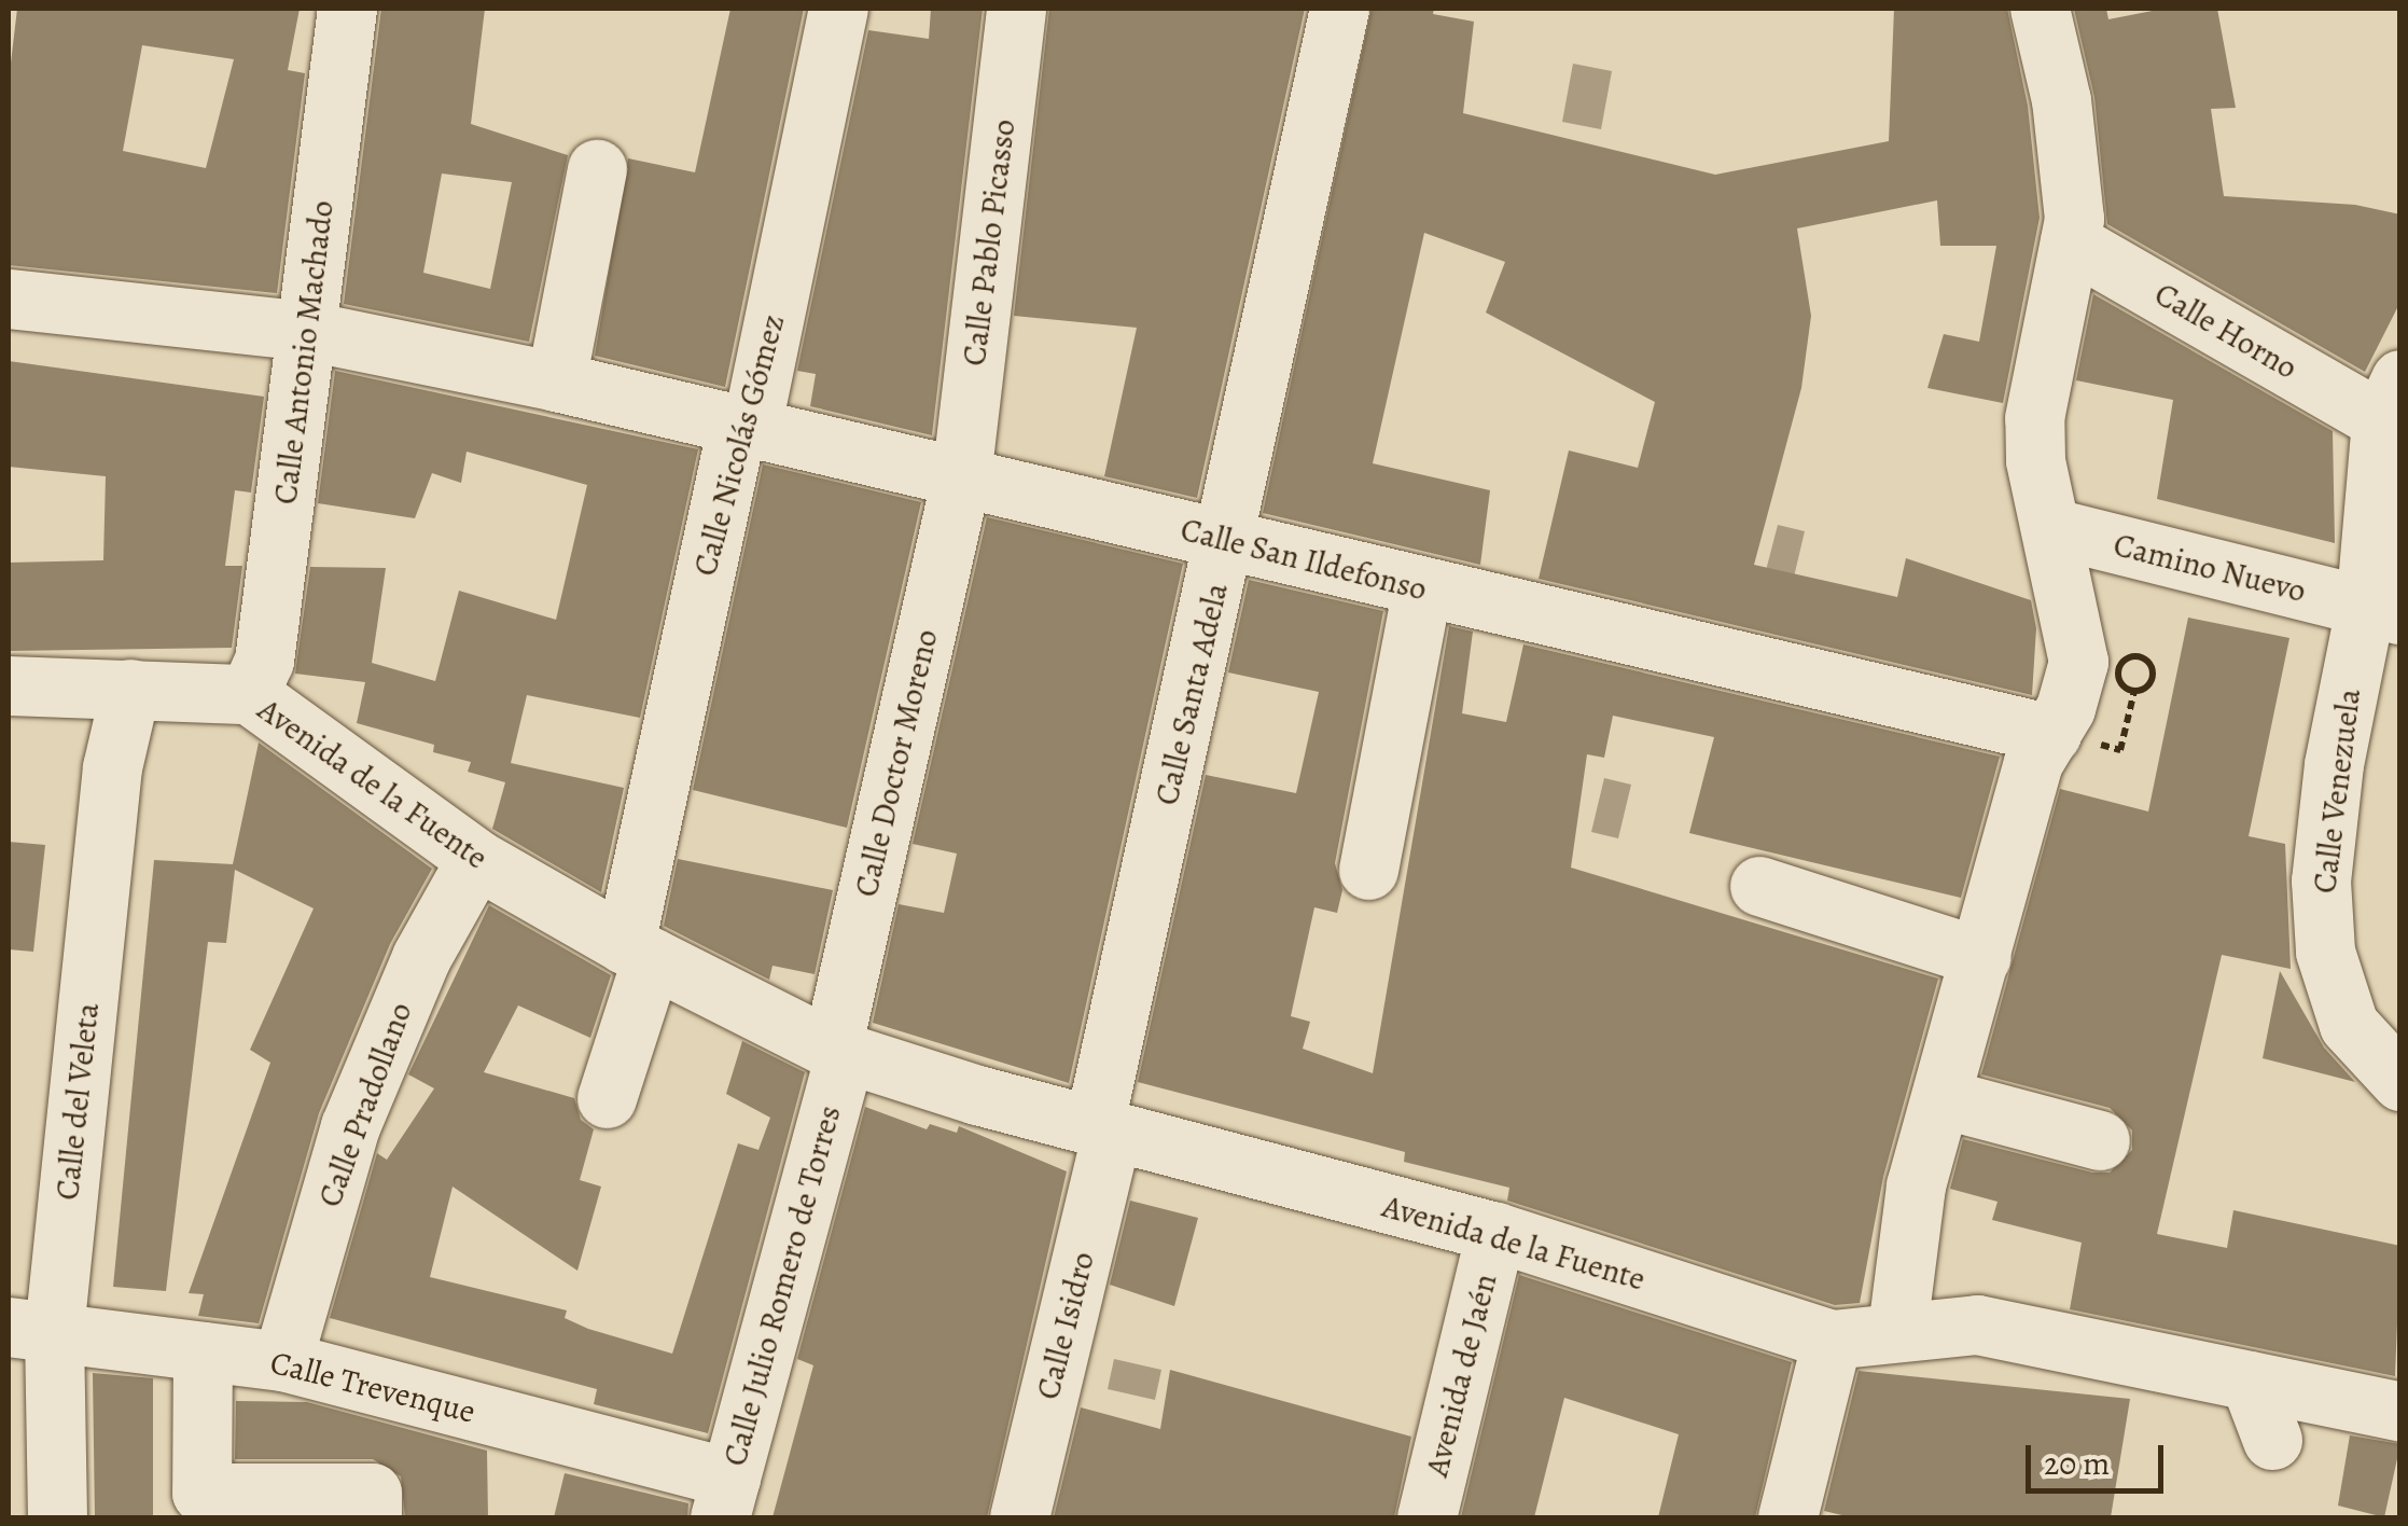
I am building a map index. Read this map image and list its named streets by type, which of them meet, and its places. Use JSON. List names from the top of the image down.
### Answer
{
  "streets": {
    "street": [
      "Calle Pablo Picasso",
      "Calle Horno",
      "Calle Antonio Machado",
      "Calle Nicolás Gómez",
      "Calle San Ildefonso",
      "Camino Nuevo",
      "Calle Santa Adela",
      "Calle Doctor Moreno",
      "Avenida de la Fuente",
      "Calle Venezuela",
      "Calle del Veleta",
      "Calle Pradollano",
      "Calle Julio Romero de Torres",
      "Calle Isidro",
      "Avenida de Jaén",
      "Calle Trevenque"
    ]
  },
  "crossings": [
    ["Calle Pablo Picasso", "Calle San Ildefonso"],
    ["Calle Pablo Picasso", "Calle Doctor Moreno"],
    ["Calle Horno", "Calle Venezuela"],
    ["Calle Antonio Machado", "Calle San Ildefonso"],
    ["Calle Antonio Machado", "Avenida de la Fuente"],
    ["Calle Nicolás Gómez", "Calle San Ildefonso"],
    ["Calle Nicolás Gómez", "Avenida de la Fuente"],
    ["Calle San Ildefonso", "Calle Santa Adela"],
    ["Calle San Ildefonso", "Calle Doctor Moreno"],
    ["Camino Nuevo", "Calle Venezuela"],
    ["Calle Santa Adela", "Avenida de la Fuente"],
    ["Calle Santa Adela", "Calle Isidro"],
    ["Calle Doctor Moreno", "Avenida de la Fuente"],
    ["Calle Doctor Moreno", "Calle Julio Romero de Torres"],
    ["Avenida de la Fuente", "Calle del Veleta"],
    ["Avenida de la Fuente", "Calle Pradollano"],
    ["Avenida de la Fuente", "Calle Julio Romero de Torres"],
    ["Avenida de la Fuente", "Calle Isidro"],
    ["Avenida de la Fuente", "Avenida de Jaén"],
    ["Calle del Veleta", "Calle Trevenque"],
    ["Calle Pradollano", "Calle Trevenque"],
    ["Calle Julio Romero de Torres", "Calle Trevenque"]
  ],
  "scale_bar": "20 m"
}
